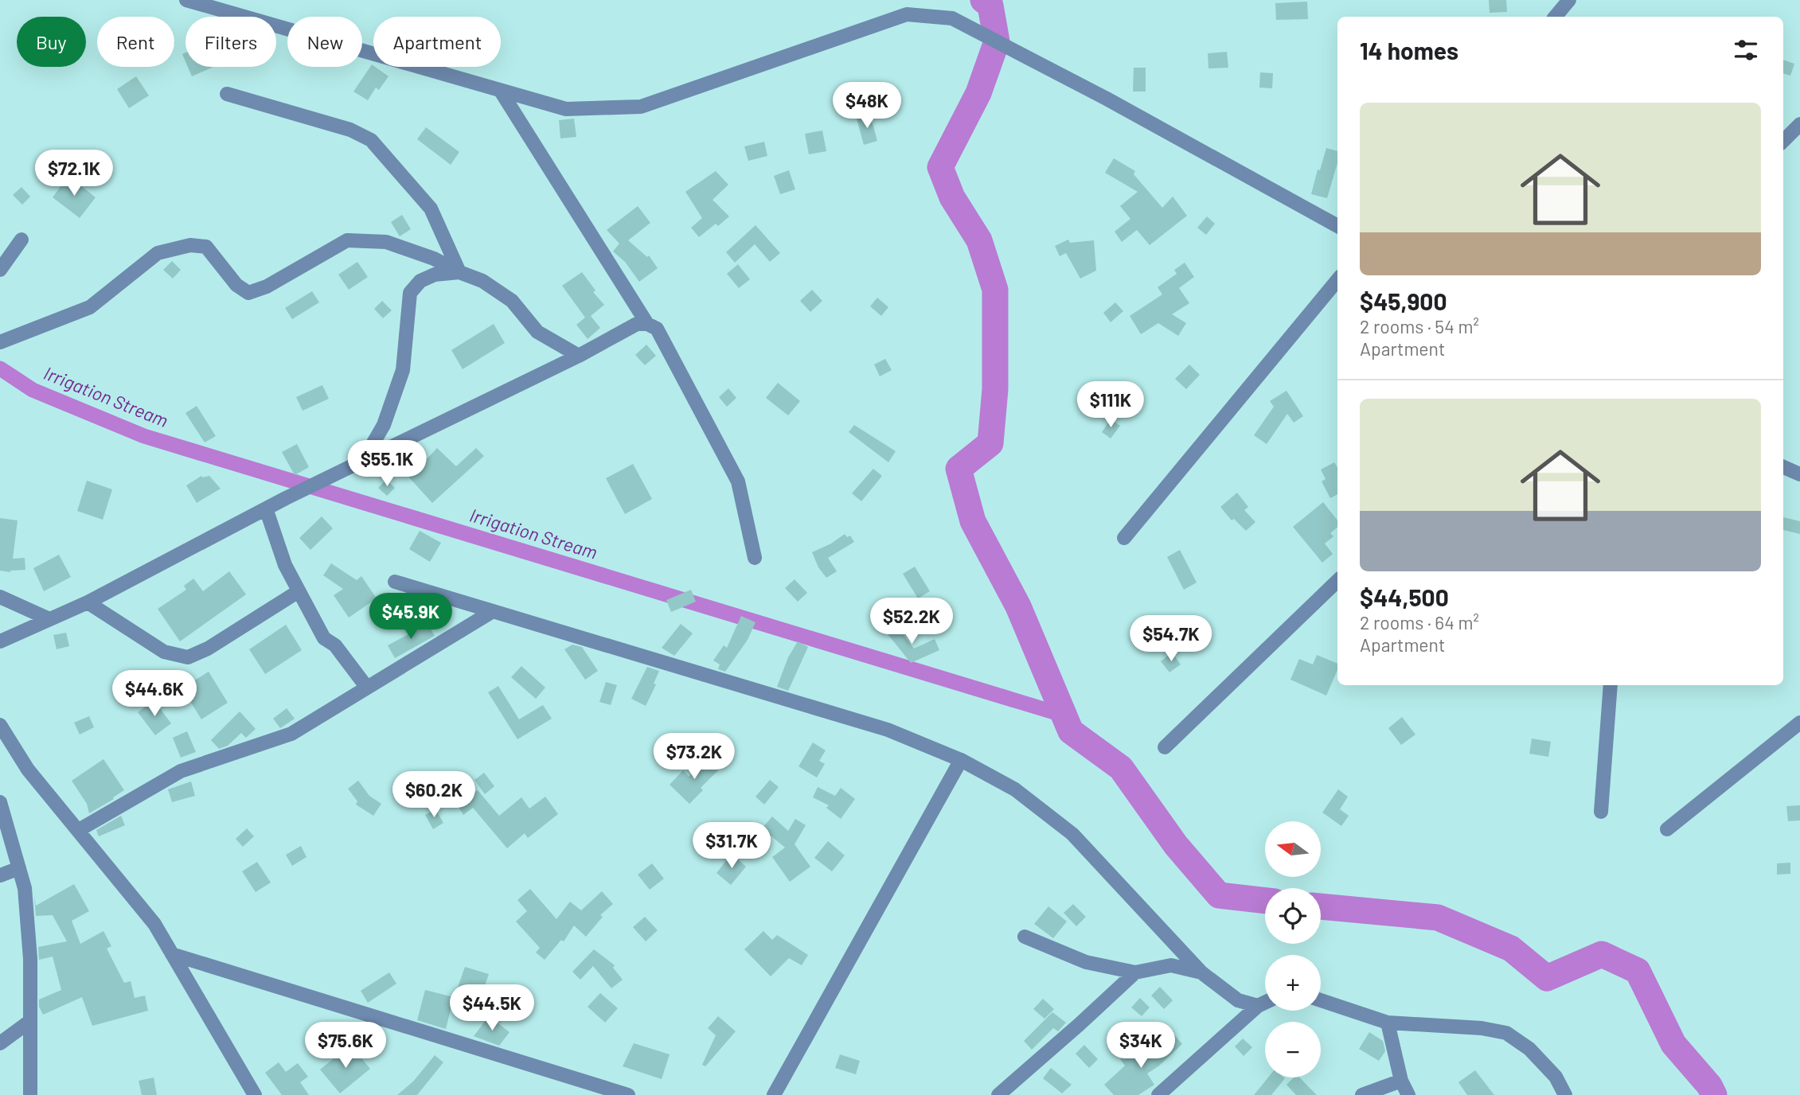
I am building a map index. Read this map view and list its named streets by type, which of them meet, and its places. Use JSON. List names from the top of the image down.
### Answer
{
  "water": ["Irrigation Stream"],
  "north": "left",
  "page": {
    "chip": [
      "Buy",
      "Rent",
      "Filters",
      "New",
      "Apartment"
    ],
    "heading": "14 homes",
    "price": [
      "$48K",
      "$72.1K",
      "$111K",
      "$55.1K",
      "$45.9K",
      "$52.2K",
      "$54.7K",
      "$44.6K",
      "$73.2K",
      "$60.2K",
      "$31.7K",
      "$44.5K",
      "$75.6K",
      "$34K"
    ],
    "list": [
      {
        "name": "$45,900",
        "note": "2 rooms · 54 m² · Apartment"
      },
      {
        "name": "$44,500",
        "note": "2 rooms · 64 m² · Apartment"
      }
    ],
    "map_buttons": ["+", "−"]
  }
}
